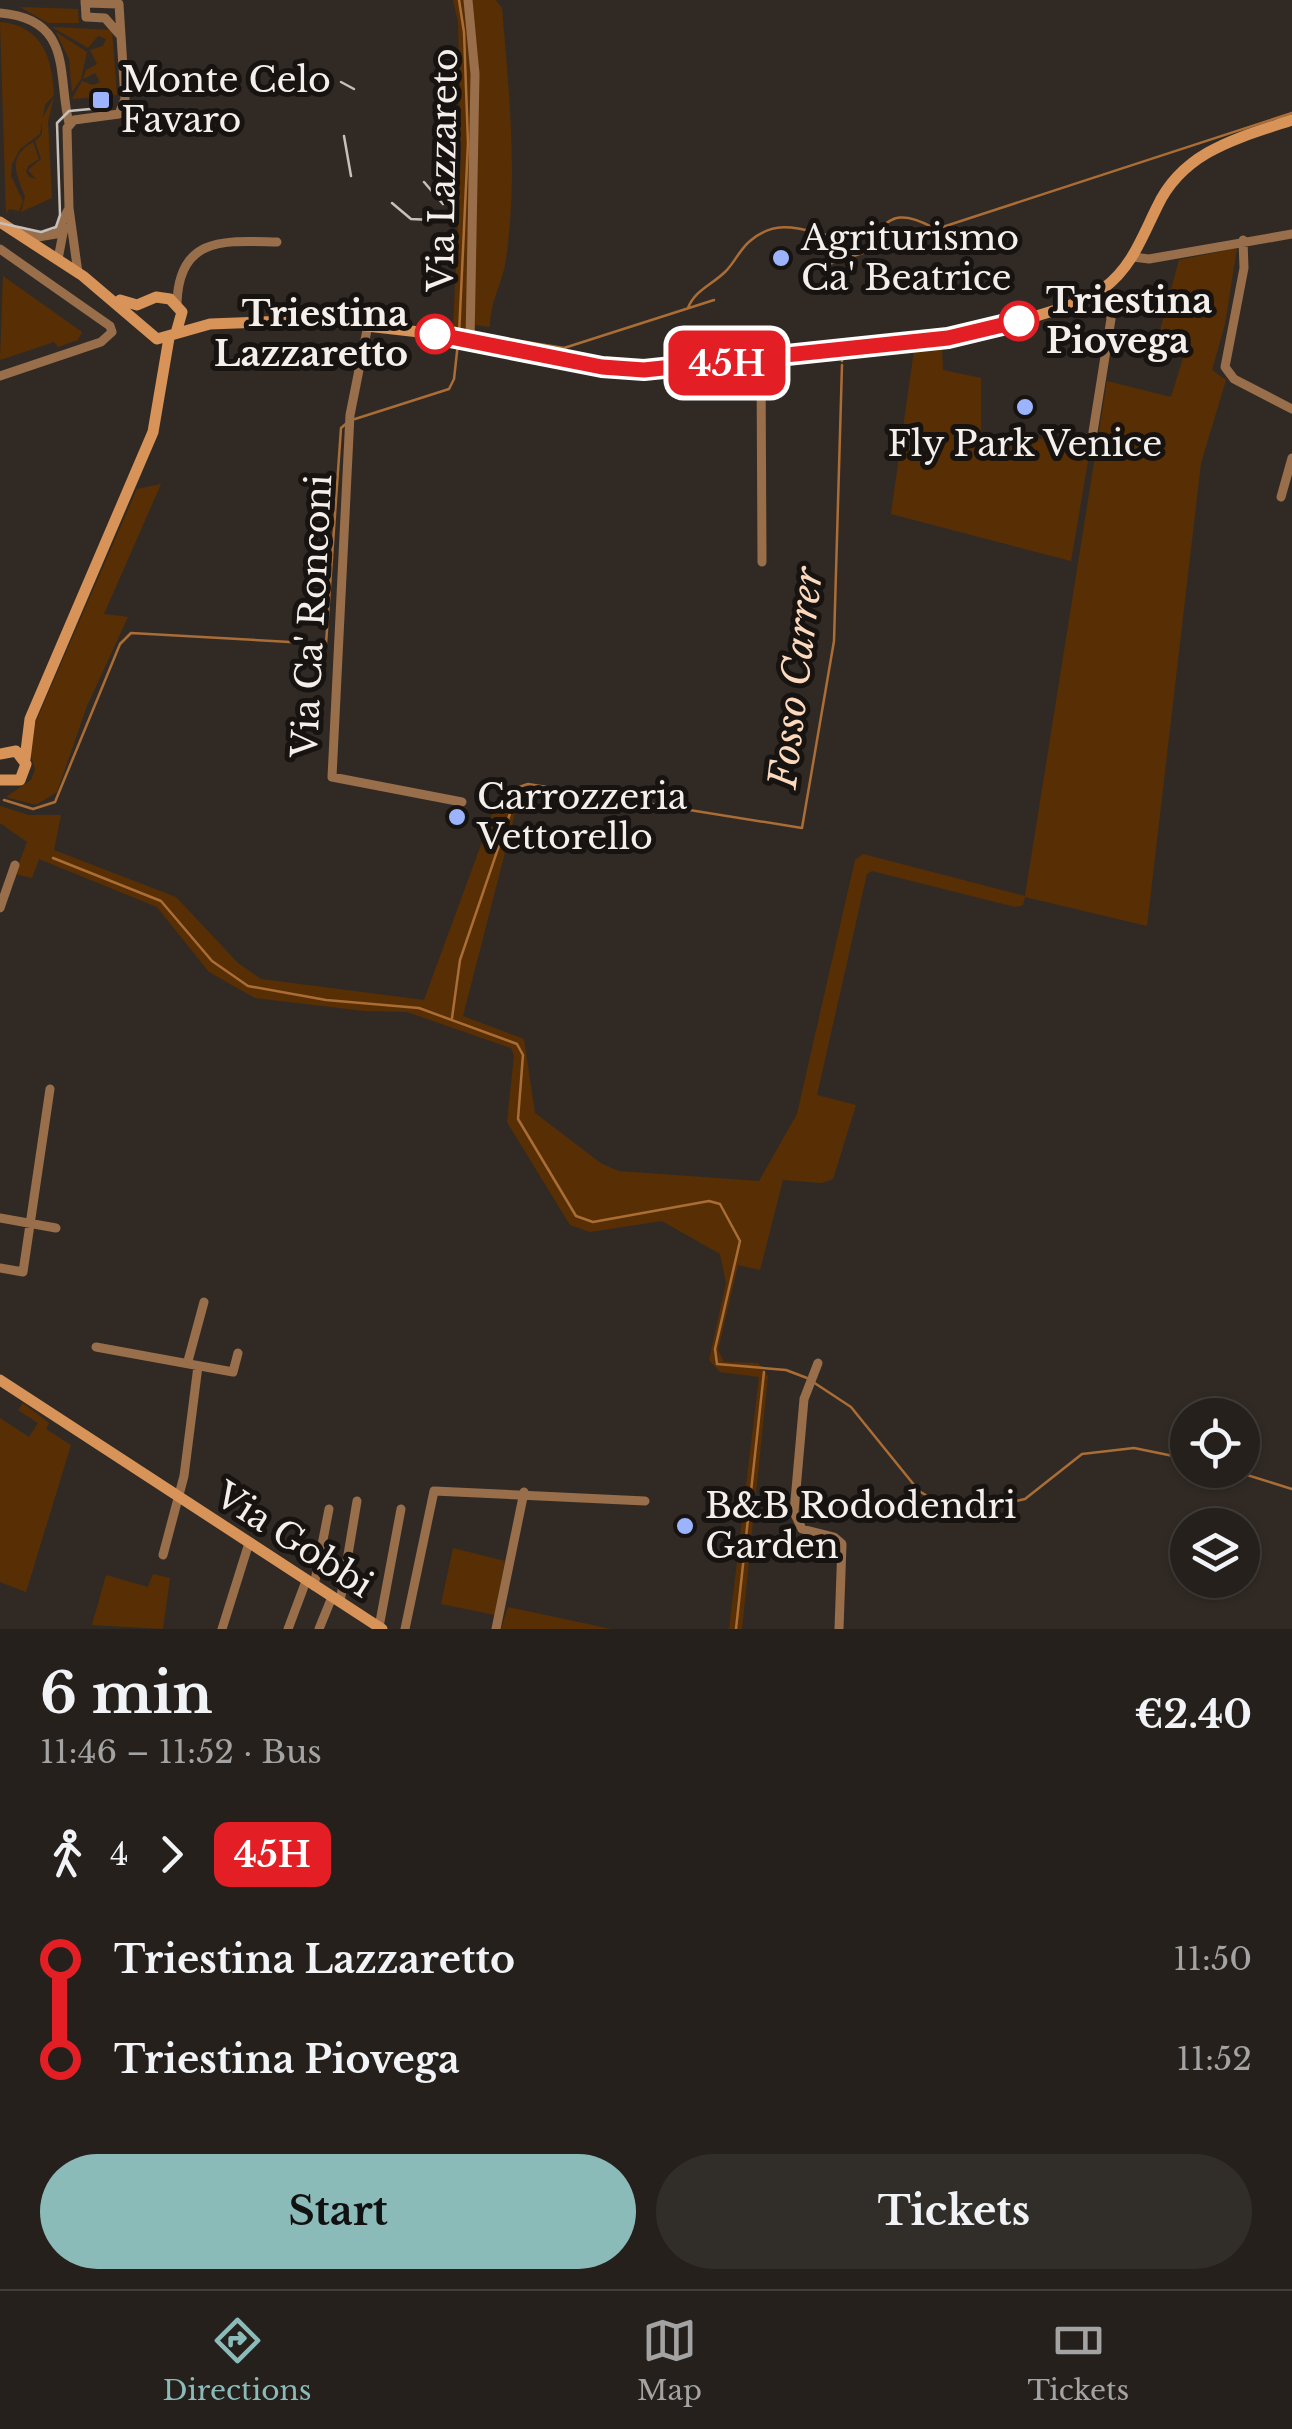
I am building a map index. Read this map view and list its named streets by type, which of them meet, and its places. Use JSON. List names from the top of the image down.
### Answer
{
  "streets": {
    "street": ["Via Lazzareto", "Via Ca' Ronconi", "Via Gobbi"]
  },
  "water": ["Fosso Carrer"],
  "places": {
    "transit": ["Monte Celo Favaro"],
    "other": [
      "Agriturismo Ca' Beatrice",
      "Triestina Piovega",
      "Triestina Lazzaretto",
      "Fly Park Venice",
      "Carrozzeria Vettorello",
      "B&B Rododendri Garden"
    ]
  },
  "lines": ["bus line 45H"],
  "page": {
    "on_map": "45H",
    "heading": ["6 min", "11:46 – 11:52 · Bus", "€2.40"],
    "legs": ["4", "45H"],
    "list": [
      {
        "name": "Triestina Lazzaretto",
        "value": "11:50"
      },
      {
        "name": "Triestina Piovega",
        "value": "11:52"
      }
    ],
    "buttons": ["Start", "Tickets"],
    "tabs": ["Directions", "Map", "Tickets"]
  }
}
